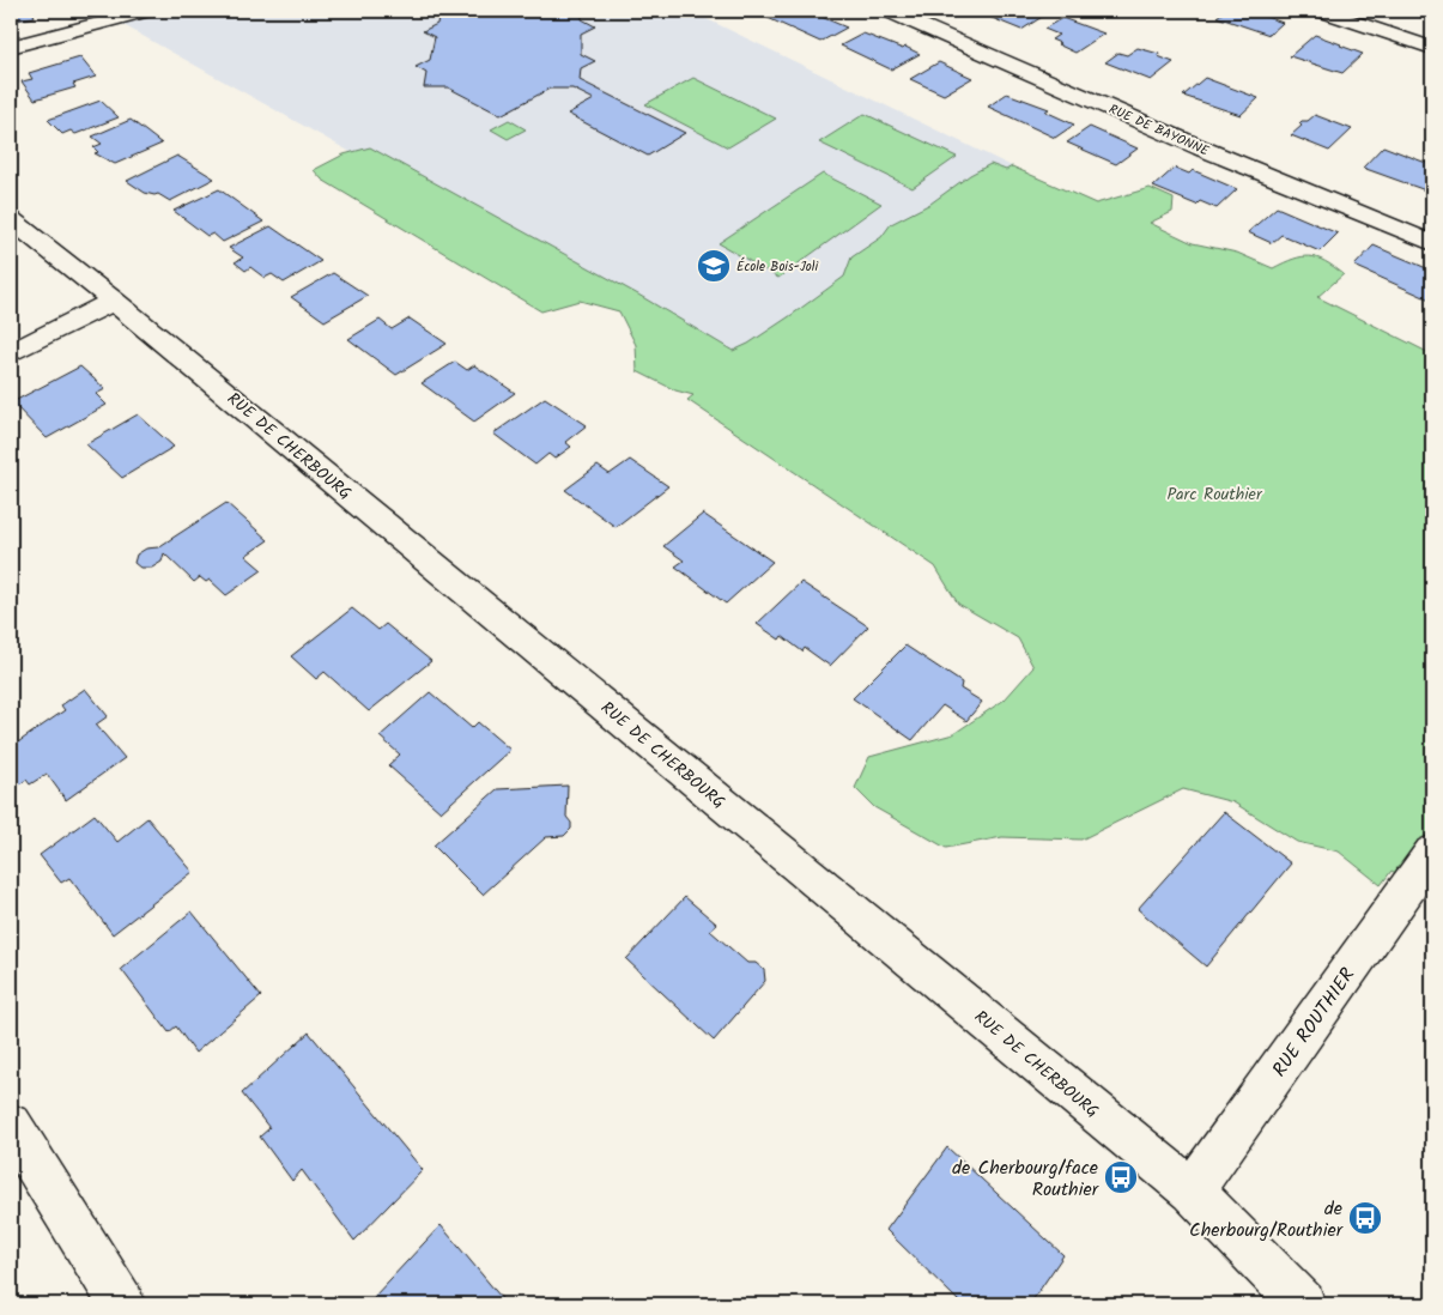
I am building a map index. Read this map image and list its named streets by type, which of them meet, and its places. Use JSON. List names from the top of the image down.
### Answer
{
  "streets": {
    "street": ["RUE DE BAYONNE", "RUE DE CHERBOURG", "RUE ROUTHIER"]
  },
  "crossings": [
    ["RUE DE CHERBOURG", "RUE ROUTHIER"]
  ],
  "parks": ["Parc Routhier"],
  "places": {
    "school or university": ["École Bois-Joli"],
    "bus stop": ["de Cherbourg/face Routhier", "de Cherbourg/Routhier"]
  }
}
